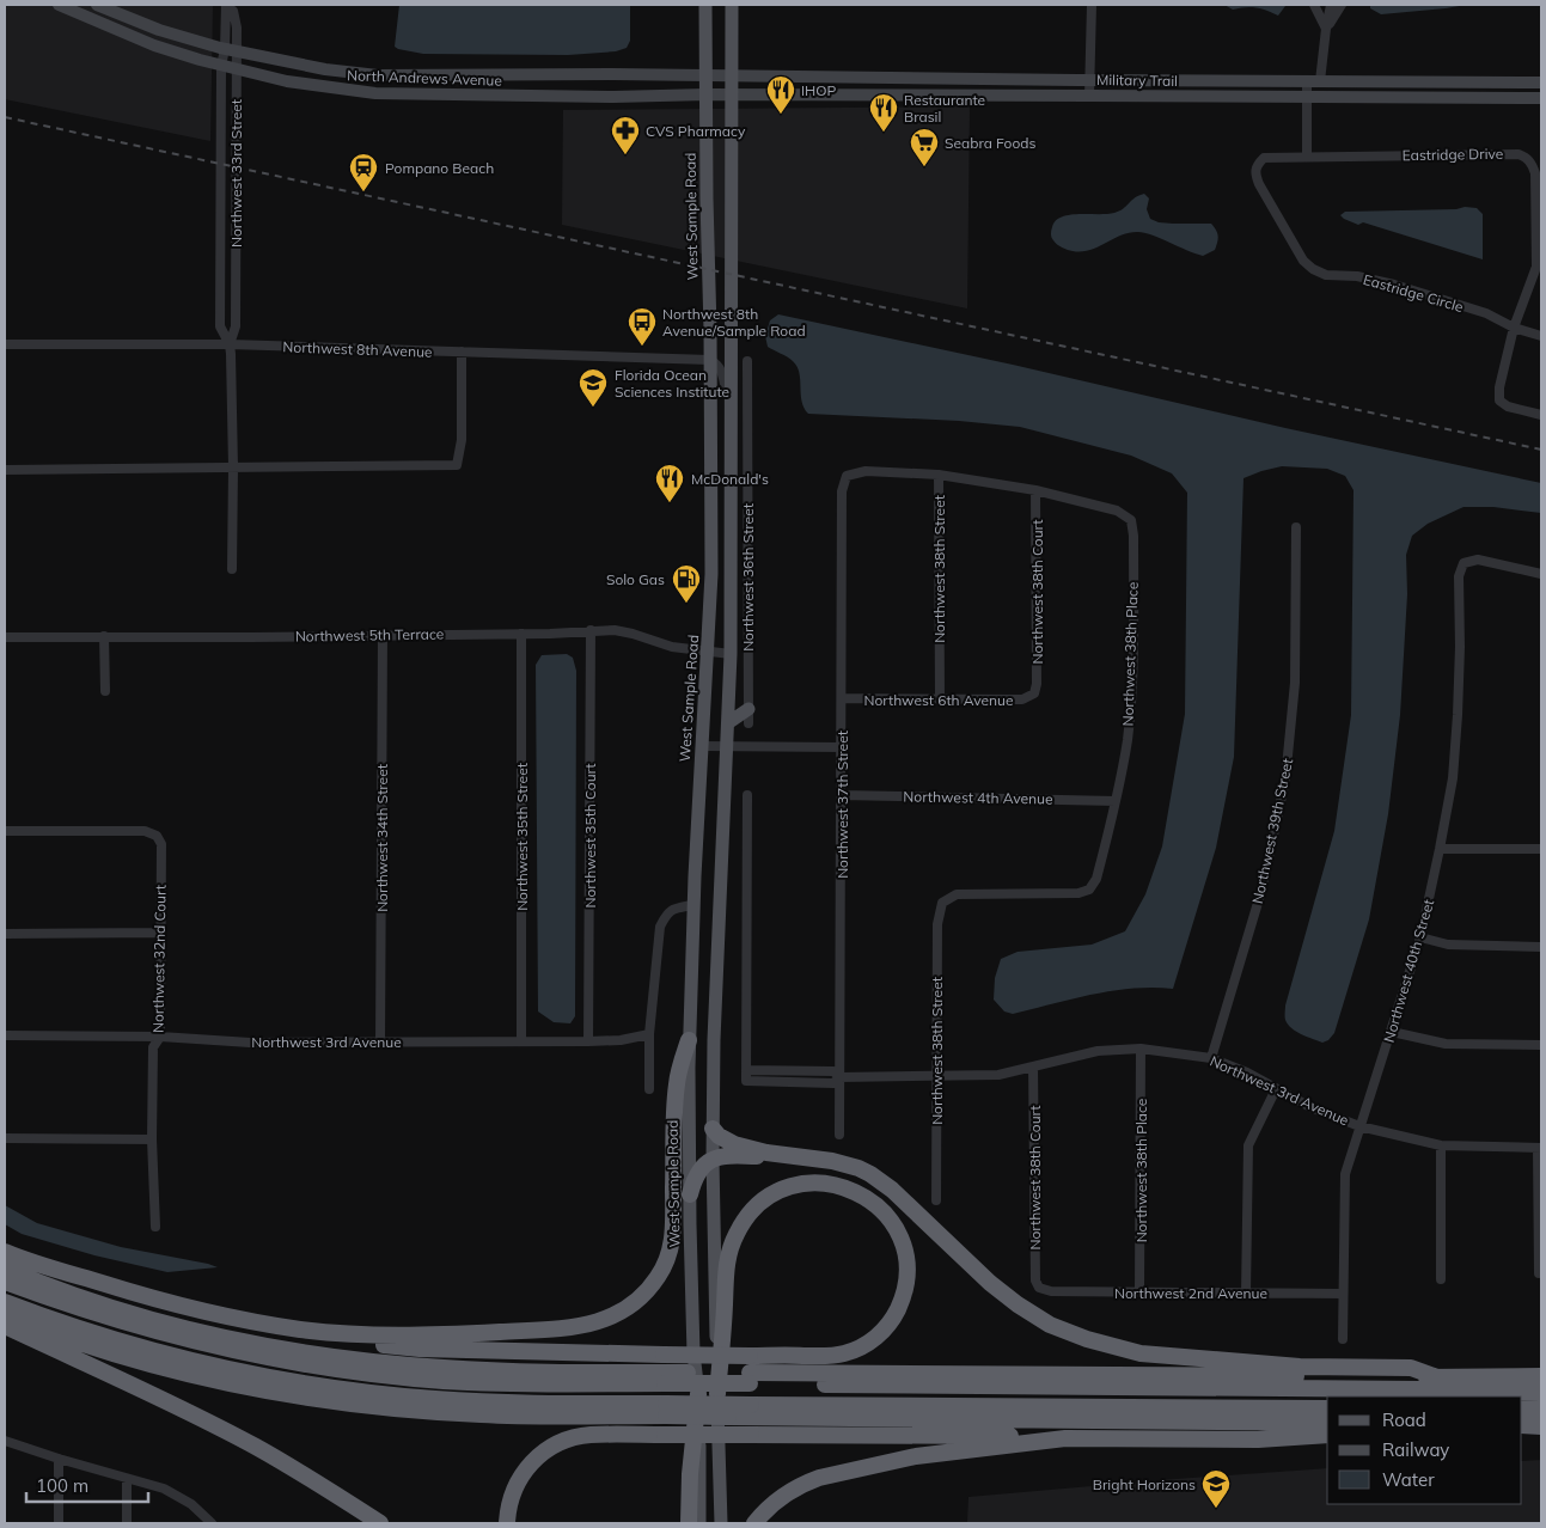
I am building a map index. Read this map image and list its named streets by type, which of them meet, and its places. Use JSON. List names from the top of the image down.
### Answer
{
  "streets": {
    "main road": ["West Sample Road"],
    "street": [
      "North Andrews Avenue",
      "Military Trail",
      "Eastridge Drive",
      "Northwest 33rd Street",
      "Eastridge Circle",
      "Northwest 8th Avenue",
      "Northwest 38th Street",
      "Northwest 36th Street",
      "Northwest 38th Court",
      "Northwest 5th Terrace",
      "Northwest 38th Place",
      "Northwest 6th Avenue",
      "Northwest 4th Avenue",
      "Northwest 37th Street",
      "Northwest 39th Street",
      "Northwest 35th Court",
      "Northwest 35th Street",
      "Northwest 34th Street",
      "Northwest 32nd Court",
      "Northwest 40th Street",
      "Northwest 3rd Avenue",
      "Northwest 2nd Avenue"
    ]
  },
  "crossings": [
    ["North Andrews Avenue", "Military Trail"],
    ["North Andrews Avenue", "Northwest 33rd Street"],
    ["North Andrews Avenue", "West Sample Road"],
    ["Eastridge Drive", "Eastridge Circle"],
    ["Northwest 33rd Street", "Northwest 8th Avenue"],
    ["West Sample Road", "Northwest 8th Avenue"],
    ["West Sample Road", "Northwest 5th Terrace"],
    ["Northwest 38th Street", "Northwest 38th Place"],
    ["Northwest 38th Street", "Northwest 6th Avenue"],
    ["Northwest 38th Street", "Northwest 37th Street"],
    ["Northwest 38th Street", "Northwest 3rd Avenue"],
    ["Northwest 38th Court", "Northwest 38th Place"],
    ["Northwest 38th Court", "Northwest 6th Avenue"],
    ["Northwest 38th Court", "Northwest 3rd Avenue"],
    ["Northwest 38th Court", "Northwest 2nd Avenue"],
    ["Northwest 5th Terrace", "Northwest 35th Court"],
    ["Northwest 5th Terrace", "Northwest 35th Street"],
    ["Northwest 5th Terrace", "Northwest 34th Street"],
    ["Northwest 38th Place", "Northwest 4th Avenue"],
    ["Northwest 38th Place", "Northwest 3rd Avenue"],
    ["Northwest 38th Place", "Northwest 2nd Avenue"],
    ["Northwest 6th Avenue", "Northwest 37th Street"],
    ["Northwest 4th Avenue", "Northwest 37th Street"],
    ["Northwest 37th Street", "Northwest 3rd Avenue"],
    ["Northwest 39th Street", "Northwest 3rd Avenue"],
    ["Northwest 35th Court", "Northwest 3rd Avenue"],
    ["Northwest 35th Street", "Northwest 3rd Avenue"],
    ["Northwest 34th Street", "Northwest 3rd Avenue"],
    ["Northwest 32nd Court", "Northwest 3rd Avenue"],
    ["Northwest 40th Street", "Northwest 3rd Avenue"],
    ["Northwest 40th Street", "Northwest 2nd Avenue"]
  ],
  "places": {
    "restaurant": ["IHOP", "Restaurante Brasil", "McDonald's"],
    "pharmacy": ["CVS Pharmacy"],
    "supermarket": ["Seabra Foods"],
    "station": ["Pompano Beach"],
    "bus stop": ["Northwest 8th Avenue/Sample Road"],
    "school or university": ["Florida Ocean Sciences Institute", "Bright Horizons"],
    "fuel station": ["Solo Gas"]
  },
  "legend": ["Road", "Railway", "Water"],
  "scale_bar": "100 m"
}
